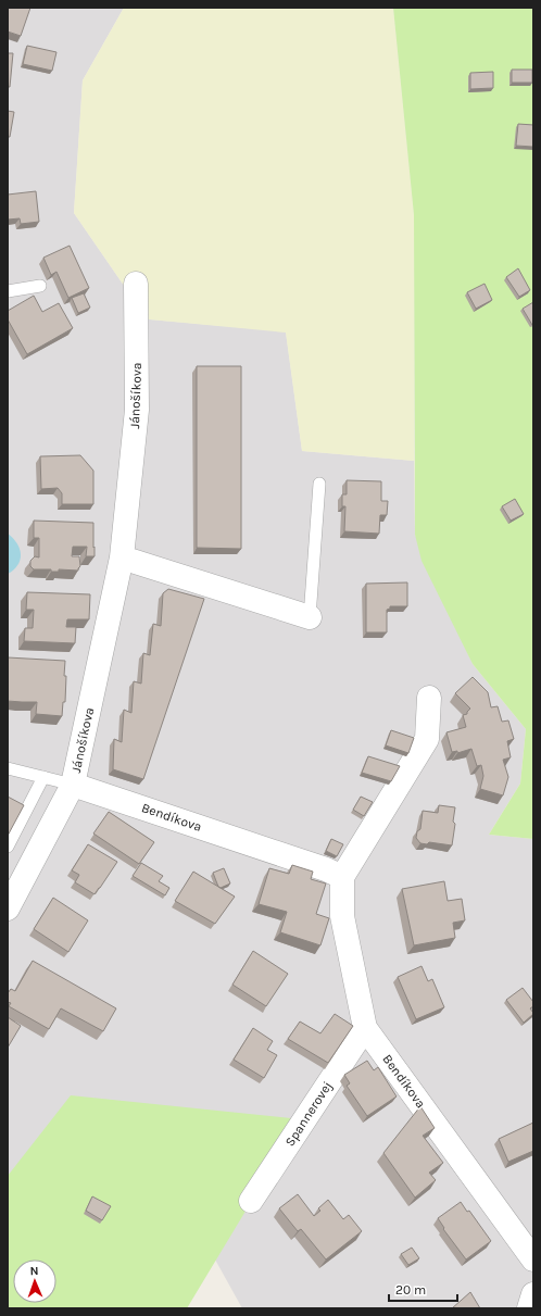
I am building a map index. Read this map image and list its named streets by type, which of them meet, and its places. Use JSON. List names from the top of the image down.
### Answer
{
  "streets": {
    "street": ["Jánošíkova", "Bendíkova", "Spannerovej"]
  },
  "crossings": [
    ["Jánošíkova", "Bendíkova"],
    ["Bendíkova", "Spannerovej"]
  ],
  "scale_bar": "20 m",
  "north": "top"
}
